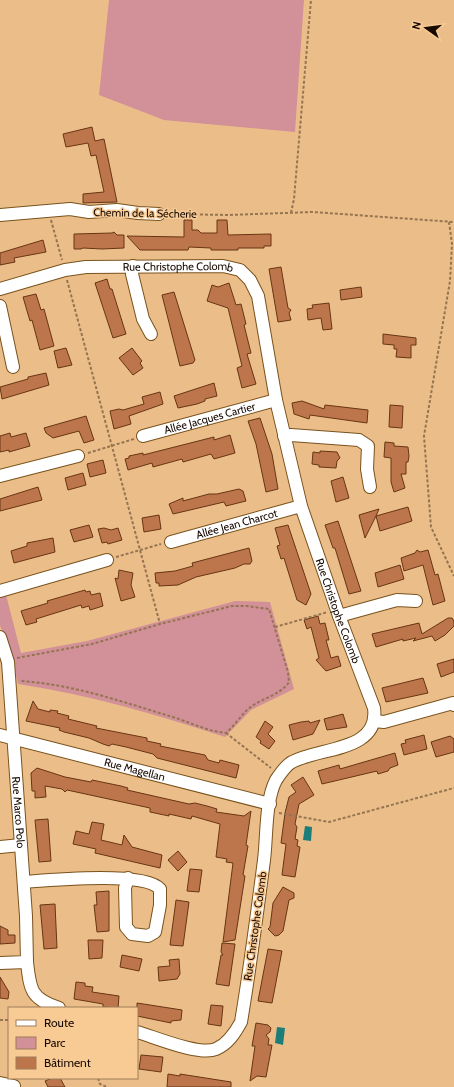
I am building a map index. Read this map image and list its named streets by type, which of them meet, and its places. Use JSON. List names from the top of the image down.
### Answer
{
  "streets": {
    "street": [
      "Chemin de la Sécherie",
      "Rue Christophe Colomb",
      "Allée Jacques Cartier",
      "Allée Jean Charcot",
      "Rue Magellan",
      "Rue Marco Polo"
    ]
  },
  "crossings": [
    ["Rue Christophe Colomb", "Allée Jacques Cartier"],
    ["Rue Christophe Colomb", "Allée Jean Charcot"],
    ["Rue Christophe Colomb", "Rue Magellan"],
    ["Rue Magellan", "Rue Marco Polo"]
  ],
  "legend": ["Route", "Parc", "Bâtiment"],
  "north": "left"
}
